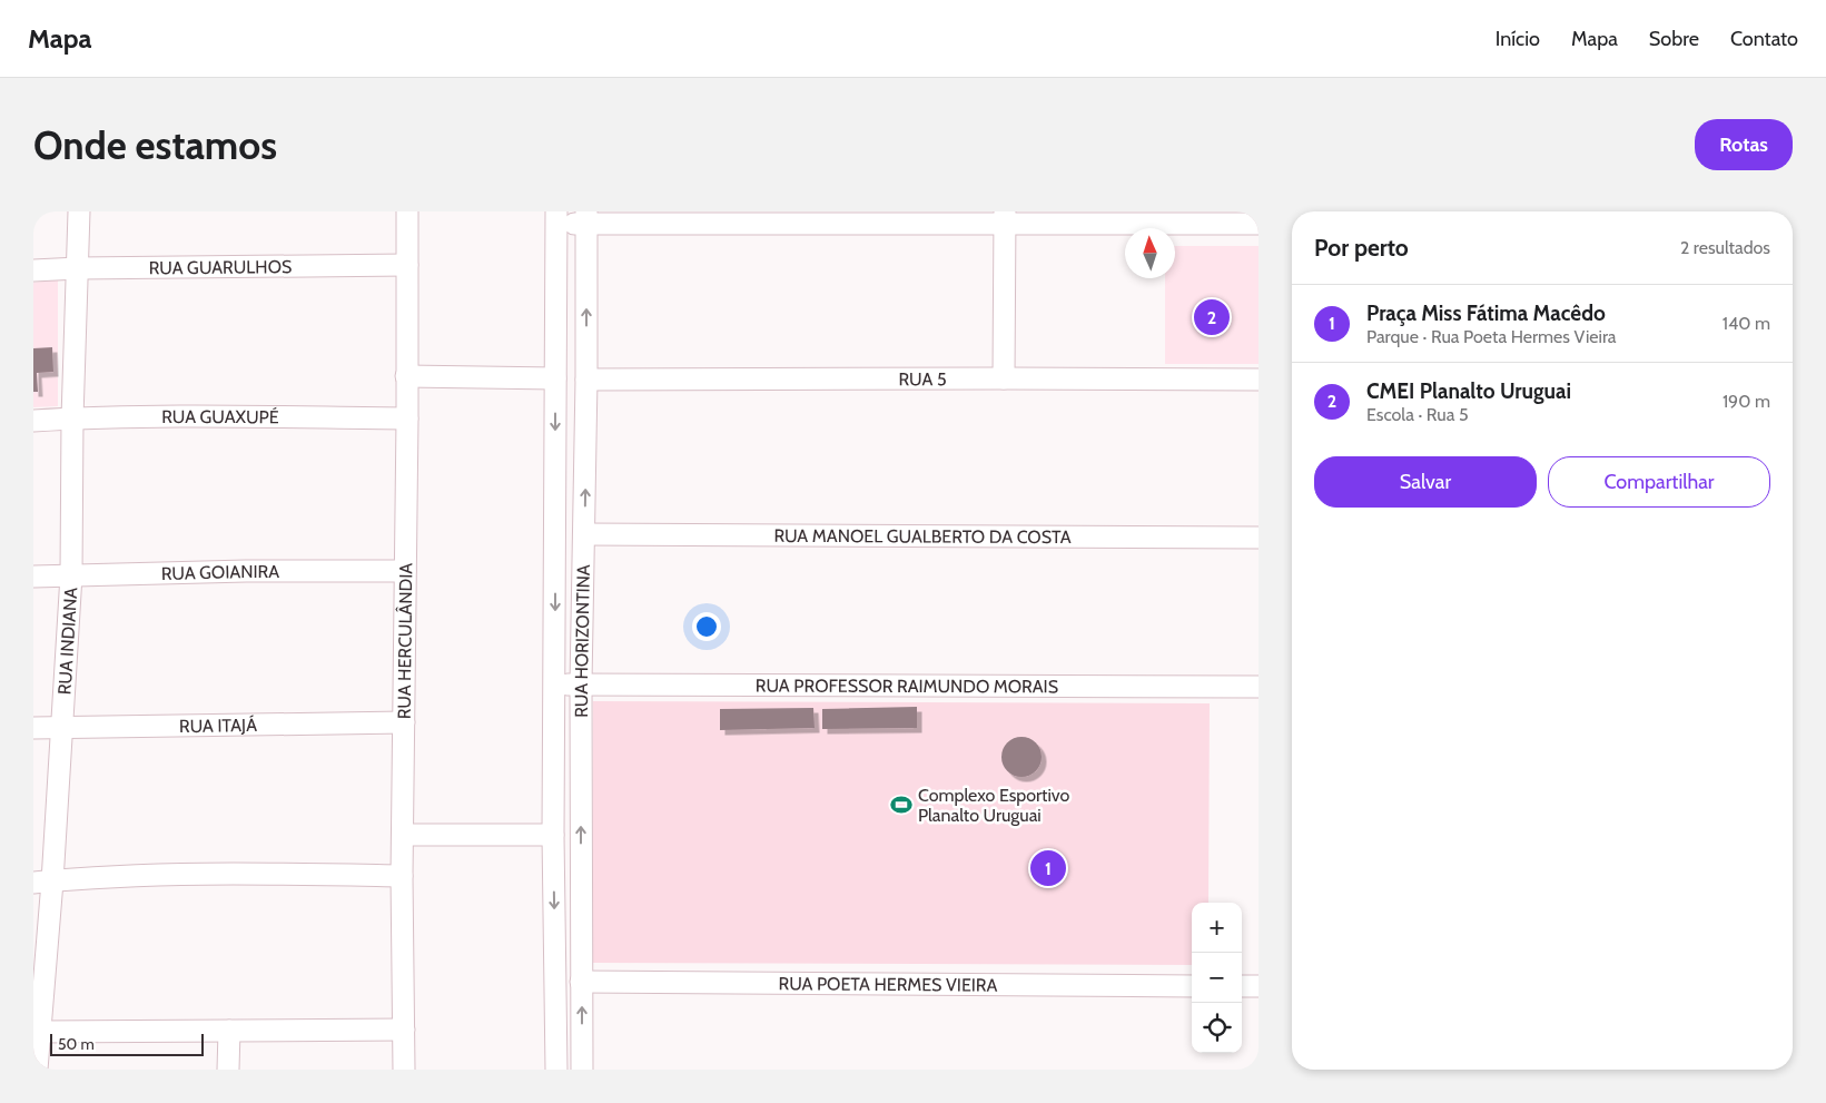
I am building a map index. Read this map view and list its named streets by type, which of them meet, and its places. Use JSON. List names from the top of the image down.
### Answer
{
  "streets": {
    "street": [
      "RUA GUARULHOS",
      "RUA 5",
      "RUA GUAXUPÉ",
      "RUA MANOEL GUALBERTO DA COSTA",
      "RUA GOIANIRA",
      "RUA HORIZONTINA",
      "RUA INDIANA",
      "RUA HERCULÂNDIA",
      "RUA PROFESSOR RAIMUNDO MORAIS",
      "RUA ITAJÁ",
      "RUA POETA HERMES VIEIRA"
    ]
  },
  "crossings": [
    ["RUA GUARULHOS", "RUA INDIANA"],
    ["RUA GUARULHOS", "RUA HERCULÂNDIA"],
    ["RUA 5", "RUA HORIZONTINA"],
    ["RUA GUAXUPÉ", "RUA INDIANA"],
    ["RUA GUAXUPÉ", "RUA HERCULÂNDIA"],
    ["RUA MANOEL GUALBERTO DA COSTA", "RUA HORIZONTINA"],
    ["RUA GOIANIRA", "RUA INDIANA"],
    ["RUA GOIANIRA", "RUA HERCULÂNDIA"],
    ["RUA HORIZONTINA", "RUA PROFESSOR RAIMUNDO MORAIS"],
    ["RUA HORIZONTINA", "RUA POETA HERMES VIEIRA"],
    ["RUA INDIANA", "RUA ITAJÁ"],
    ["RUA HERCULÂNDIA", "RUA ITAJÁ"]
  ],
  "places": {
    "sports": ["Complexo Esportivo Planalto Uruguai"]
  },
  "scale_bar": "50 m",
  "north": "top",
  "page": {
    "header": "Mapa",
    "nav": [
      "Início",
      "Mapa",
      "Sobre",
      "Contato"
    ],
    "buttons": [
      "Rotas",
      ["Salvar", "Compartilhar"]
    ],
    "title": "Onde estamos",
    "heading": ["Por perto", "2 resultados"],
    "list": [
      {
        "mark": "1",
        "name": "Praça Miss Fátima Macêdo",
        "note": "Parque · Rua Poeta Hermes Vieira",
        "value": "140 m"
      },
      {
        "mark": "2",
        "name": "CMEI Planalto Uruguai",
        "note": "Escola · Rua 5",
        "value": "190 m"
      }
    ],
    "pins": ["2", "1"],
    "map_buttons": ["+", "−"],
    "scale": "50 m"
  }
}
